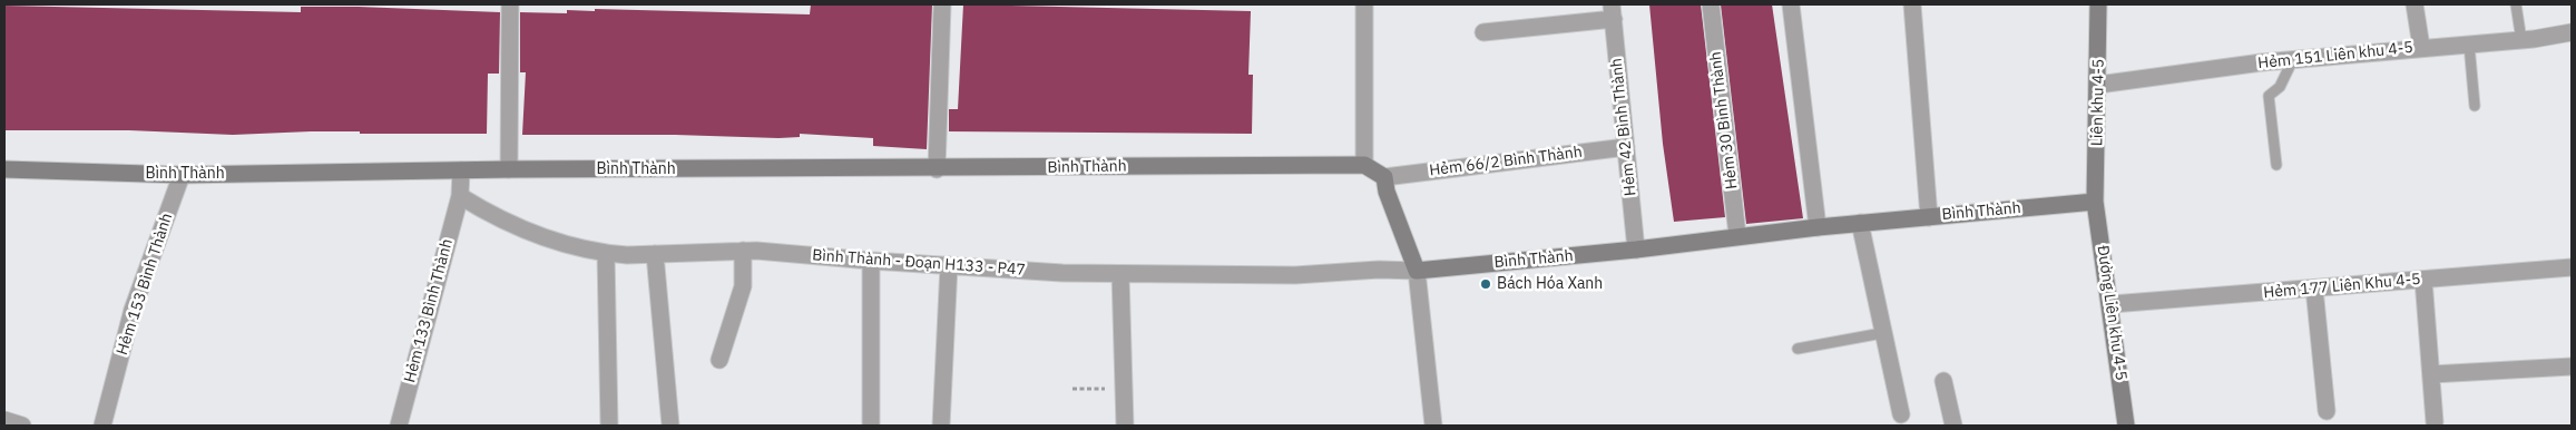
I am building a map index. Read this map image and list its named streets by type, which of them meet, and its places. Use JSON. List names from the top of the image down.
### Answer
{
  "streets": {
    "street": [
      "Hẻm 151 Liên khu 4-5",
      "Liên khu 4-5",
      "Hẻm 30 Bình Thành",
      "Hẻm 42 Bình Thành",
      "Hẻm 66/2 Bình Thành",
      "Bình Thành",
      "Bình Thành - Đoạn H133 - P47",
      "Hẻm 153 Bình Thành",
      "Hẻm 177 Liên Khu 4-5",
      "Hẻm 133 Bình Thành",
      "Đường Liên khu 4-5"
    ]
  },
  "crossings": [
    ["Hẻm 151 Liên khu 4-5", "Liên khu 4-5"],
    ["Liên khu 4-5", "Bình Thành"],
    ["Liên khu 4-5", "Đường Liên khu 4-5"],
    ["Hẻm 30 Bình Thành", "Bình Thành"],
    ["Hẻm 42 Bình Thành", "Hẻm 66/2 Bình Thành"],
    ["Hẻm 42 Bình Thành", "Bình Thành"],
    ["Bình Thành", "Bình Thành - Đoạn H133 - P47"],
    ["Bình Thành", "Hẻm 153 Bình Thành"],
    ["Bình Thành", "Đường Liên khu 4-5"],
    ["Bình Thành - Đoạn H133 - P47", "Hẻm 133 Bình Thành"],
    ["Hẻm 177 Liên Khu 4-5", "Đường Liên khu 4-5"]
  ],
  "places": ["Bách Hóa Xanh"]
}
